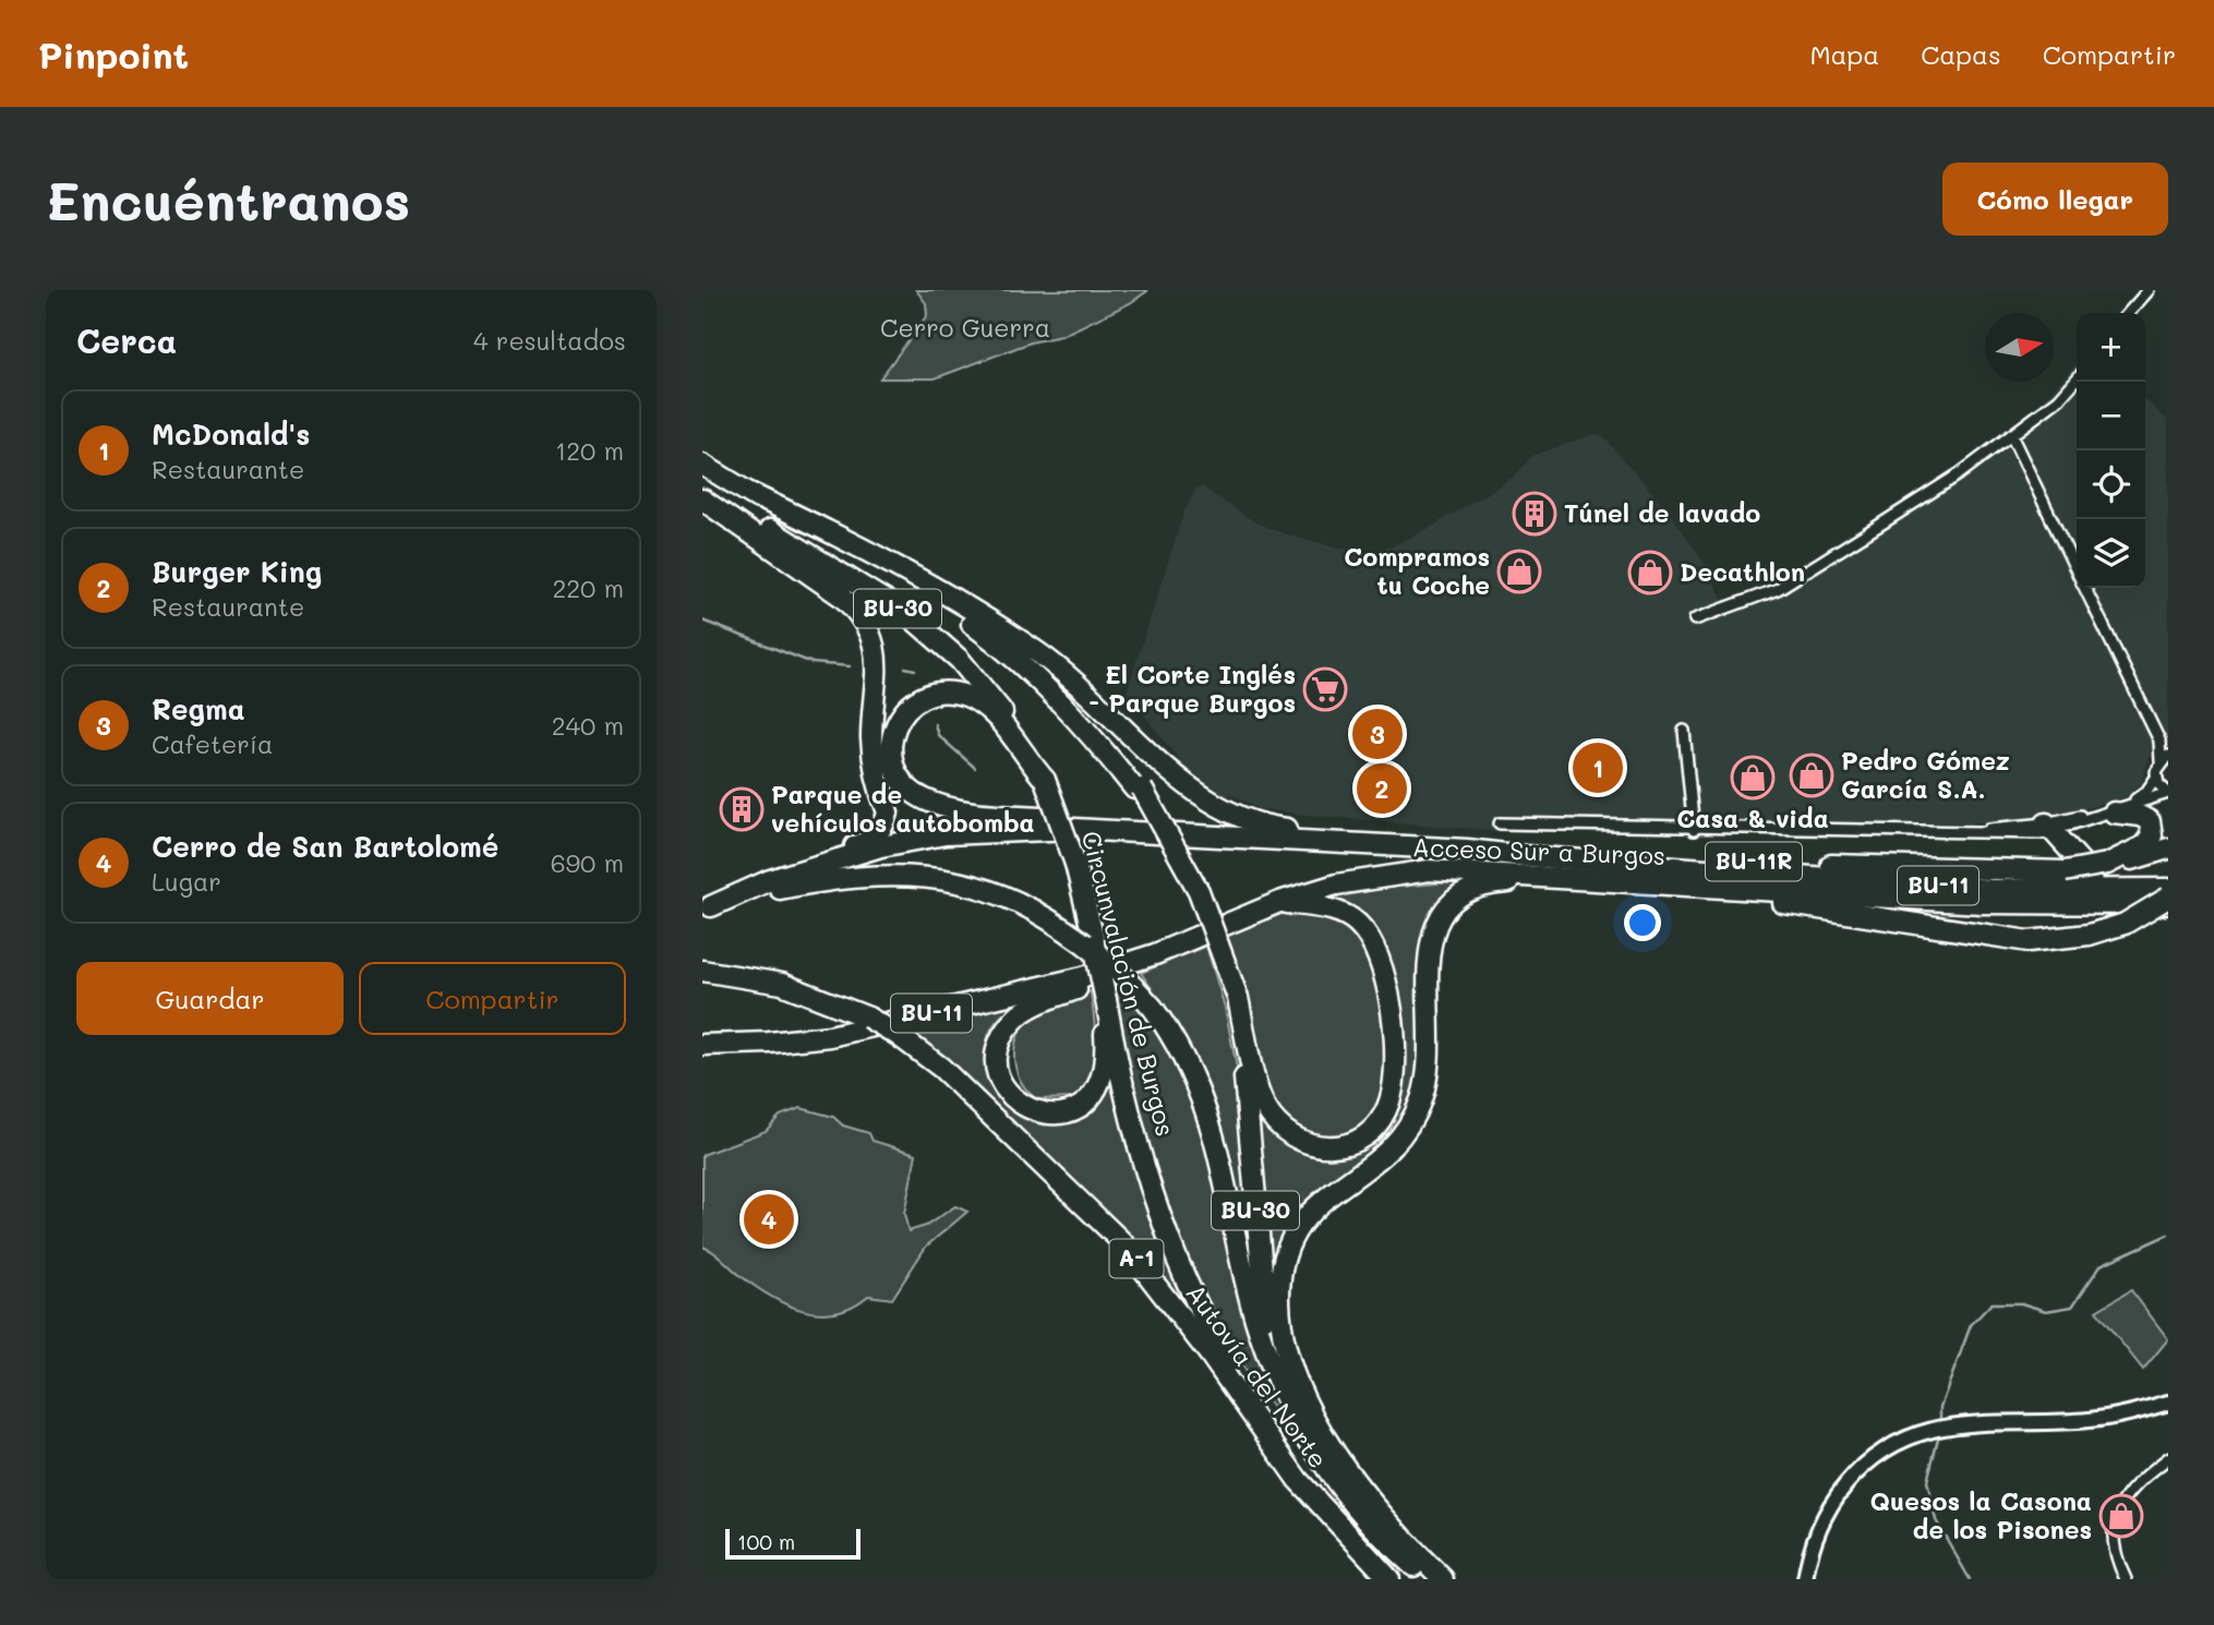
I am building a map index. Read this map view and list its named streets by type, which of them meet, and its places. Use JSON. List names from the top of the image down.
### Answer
{
  "streets": {
    "highway": [
      "BU-30",
      "Acceso Sur a Burgos",
      "BU-11R",
      "BU-11",
      "Circunvalación de Burgos",
      "A-1",
      "Autovía del Norte"
    ]
  },
  "crossings": [
    ["BU-30", "Autovía del Norte"],
    ["Acceso Sur a Burgos", "BU-11R"],
    ["Acceso Sur a Burgos", "Autovía del Norte"],
    ["Circunvalación de Burgos", "Autovía del Norte"]
  ],
  "parks": ["Cerro Guerra"],
  "places": {
    "building": ["Túnel de lavado", "Parque de vehículos autobomba"],
    "shop": [
      "Compramos tu Coche",
      "Decathlon",
      "Pedro Gómez García S.A.",
      "Casa & vida",
      "Quesos la Casona de los Pisones"
    ],
    "supermarket": ["El Corte Inglés - Parque Burgos"]
  },
  "scale_bar": "100 m",
  "north": "right",
  "page": {
    "header": "Pinpoint",
    "nav": ["Mapa", "Capas", "Compartir"],
    "buttons": [
      "Cómo llegar",
      ["Guardar", "Compartir"]
    ],
    "title": "Encuéntranos",
    "heading": ["Cerca", "4 resultados"],
    "map_buttons": ["+", "−"],
    "list": [
      {
        "mark": "1",
        "name": "McDonald's",
        "note": "Restaurante",
        "value": "120 m"
      },
      {
        "mark": "2",
        "name": "Burger King",
        "note": "Restaurante",
        "value": "220 m"
      },
      {
        "mark": "3",
        "name": "Regma",
        "note": "Cafetería",
        "value": "240 m"
      },
      {
        "mark": "4",
        "name": "Cerro de San Bartolomé",
        "note": "Lugar",
        "value": "690 m"
      }
    ],
    "pins": [
      "3",
      "1",
      "2",
      "4"
    ],
    "scale": "100 m"
  }
}
